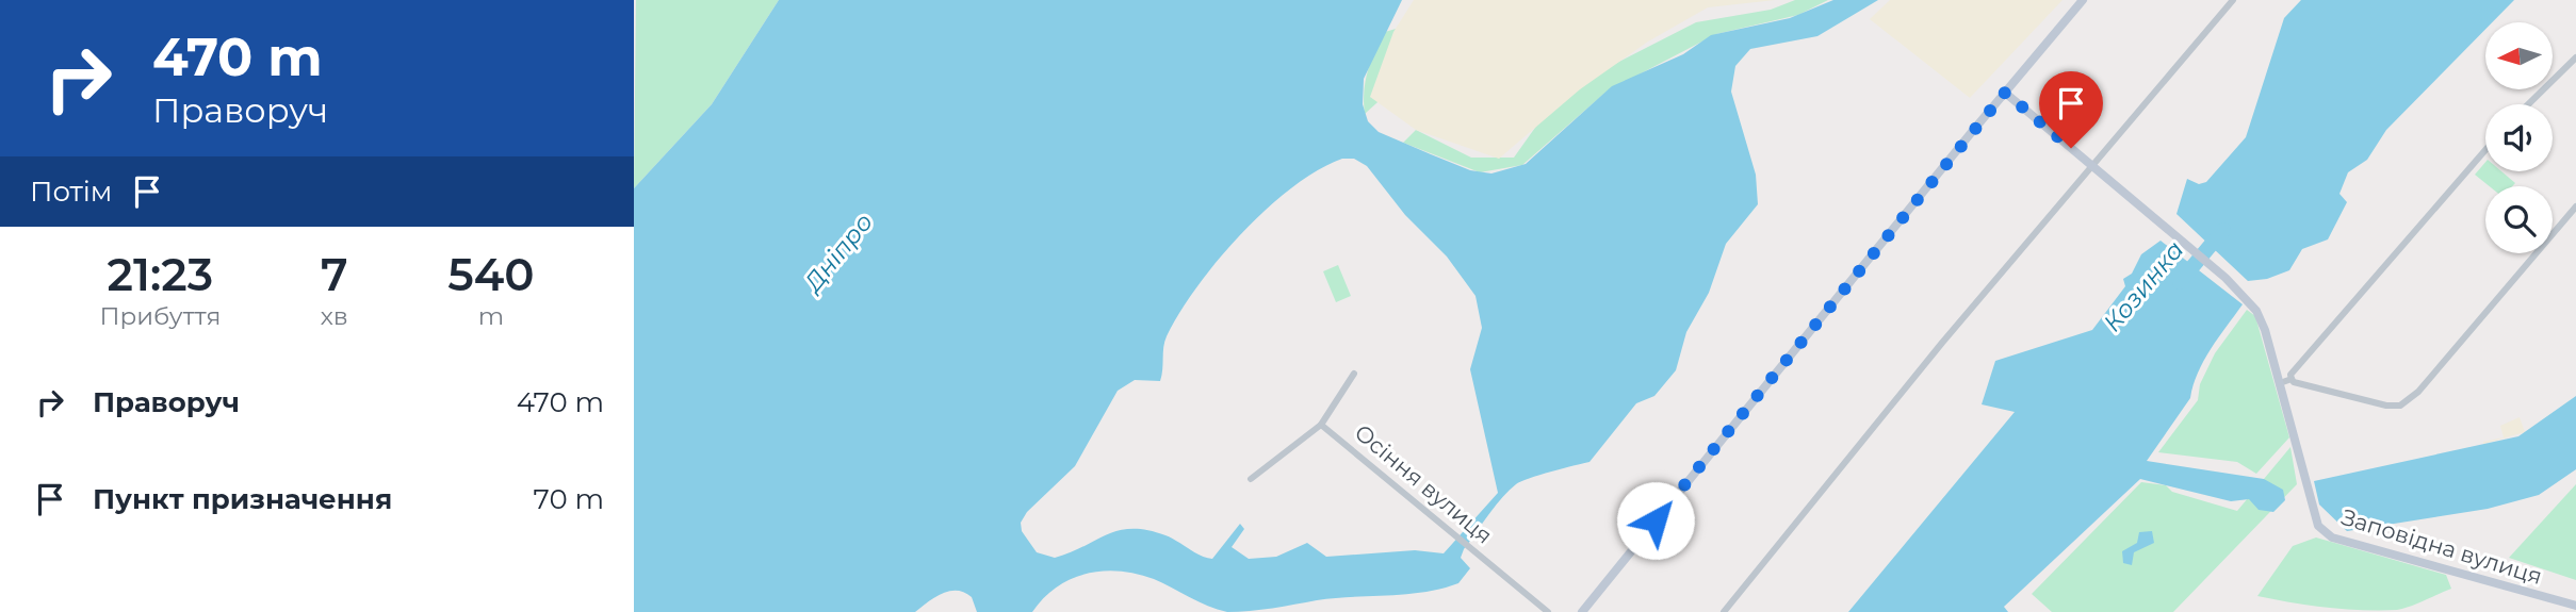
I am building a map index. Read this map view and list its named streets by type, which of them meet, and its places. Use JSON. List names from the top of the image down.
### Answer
{
  "streets": {
    "street": ["Осіння вулиця", "Заповідна вулиця"]
  },
  "water": ["Дніпро", "Козинка"],
  "north": "left",
  "page": {
    "turn": ["470 m", "Праворуч"],
    "then": "Потім",
    "eta": [
      "21:23",
      "Прибуття",
      "7",
      "хв",
      "540",
      "m"
    ],
    "list": [
      {
        "name": "Праворуч",
        "value": "470 m"
      },
      {
        "name": "Пункт призначення",
        "value": "70 m"
      }
    ]
  }
}
